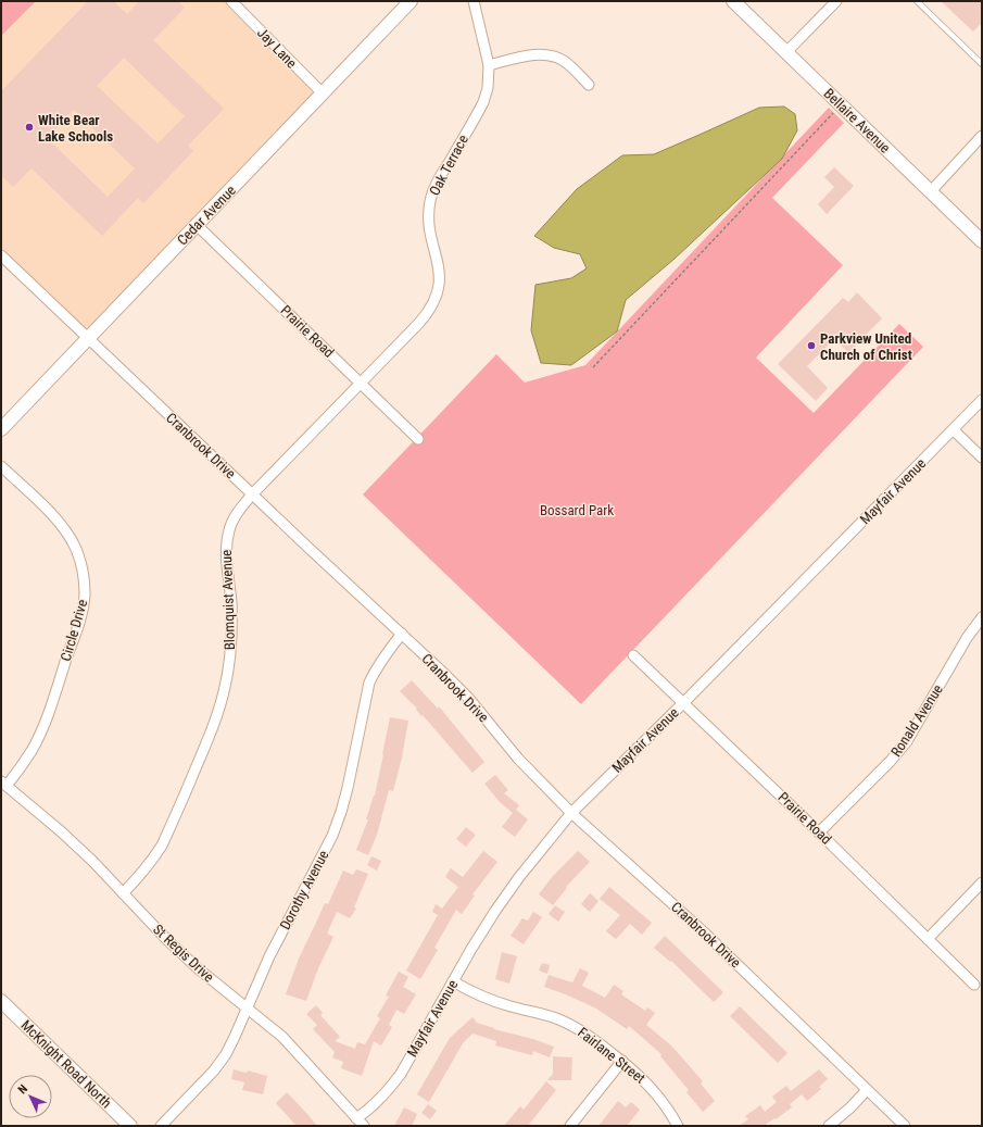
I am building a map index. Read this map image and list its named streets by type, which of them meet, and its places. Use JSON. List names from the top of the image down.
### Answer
{
  "streets": {
    "street": [
      "Jay Lane",
      "Bellaire Avenue",
      "Oak Terrace",
      "Cedar Avenue",
      "Prairie Road",
      "Cranbrook Drive",
      "Mayfair Avenue",
      "Blomquist Avenue",
      "Circle Drive",
      "Ronald Avenue",
      "Dorothy Avenue",
      "St Regis Drive",
      "Fairlane Street",
      "McKnight Road North"
    ]
  },
  "crossings": [
    ["Jay Lane", "Cedar Avenue"],
    ["Oak Terrace", "Prairie Road"],
    ["Oak Terrace", "Blomquist Avenue"],
    ["Cedar Avenue", "Prairie Road"],
    ["Cedar Avenue", "Cranbrook Drive"],
    ["Prairie Road", "Mayfair Avenue"],
    ["Prairie Road", "Blomquist Avenue"],
    ["Prairie Road", "Ronald Avenue"],
    ["Cranbrook Drive", "Mayfair Avenue"],
    ["Cranbrook Drive", "Blomquist Avenue"],
    ["Cranbrook Drive", "Dorothy Avenue"],
    ["Mayfair Avenue", "St Regis Drive"],
    ["Mayfair Avenue", "Fairlane Street"],
    ["Blomquist Avenue", "St Regis Drive"],
    ["Circle Drive", "St Regis Drive"],
    ["Dorothy Avenue", "St Regis Drive"]
  ],
  "parks": ["Bossard Park"],
  "places": ["White Bear Lake Schools", "Parkview United Church of Christ"],
  "north": "top left"
}
